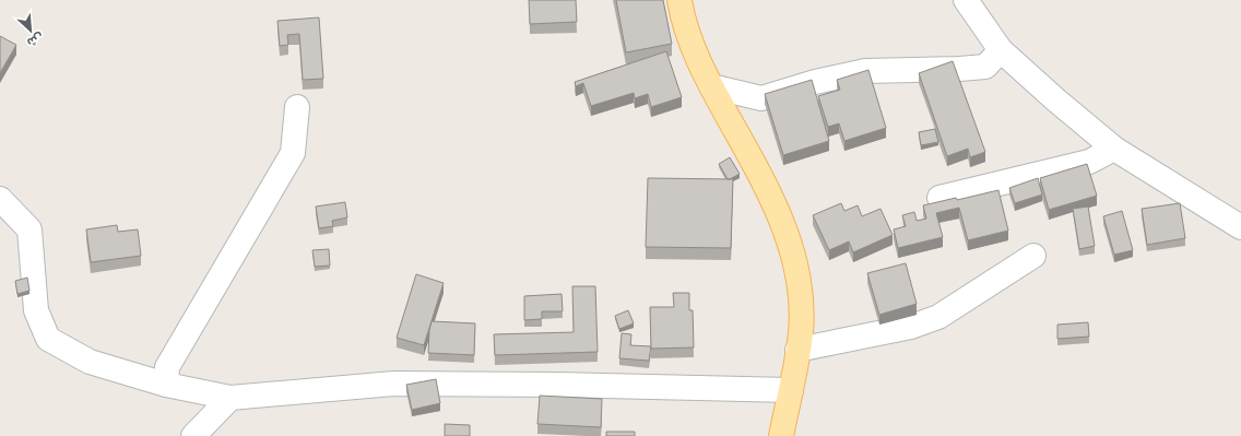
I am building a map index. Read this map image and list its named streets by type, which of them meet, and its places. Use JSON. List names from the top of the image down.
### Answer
{
  "north": "bottom right"
}
